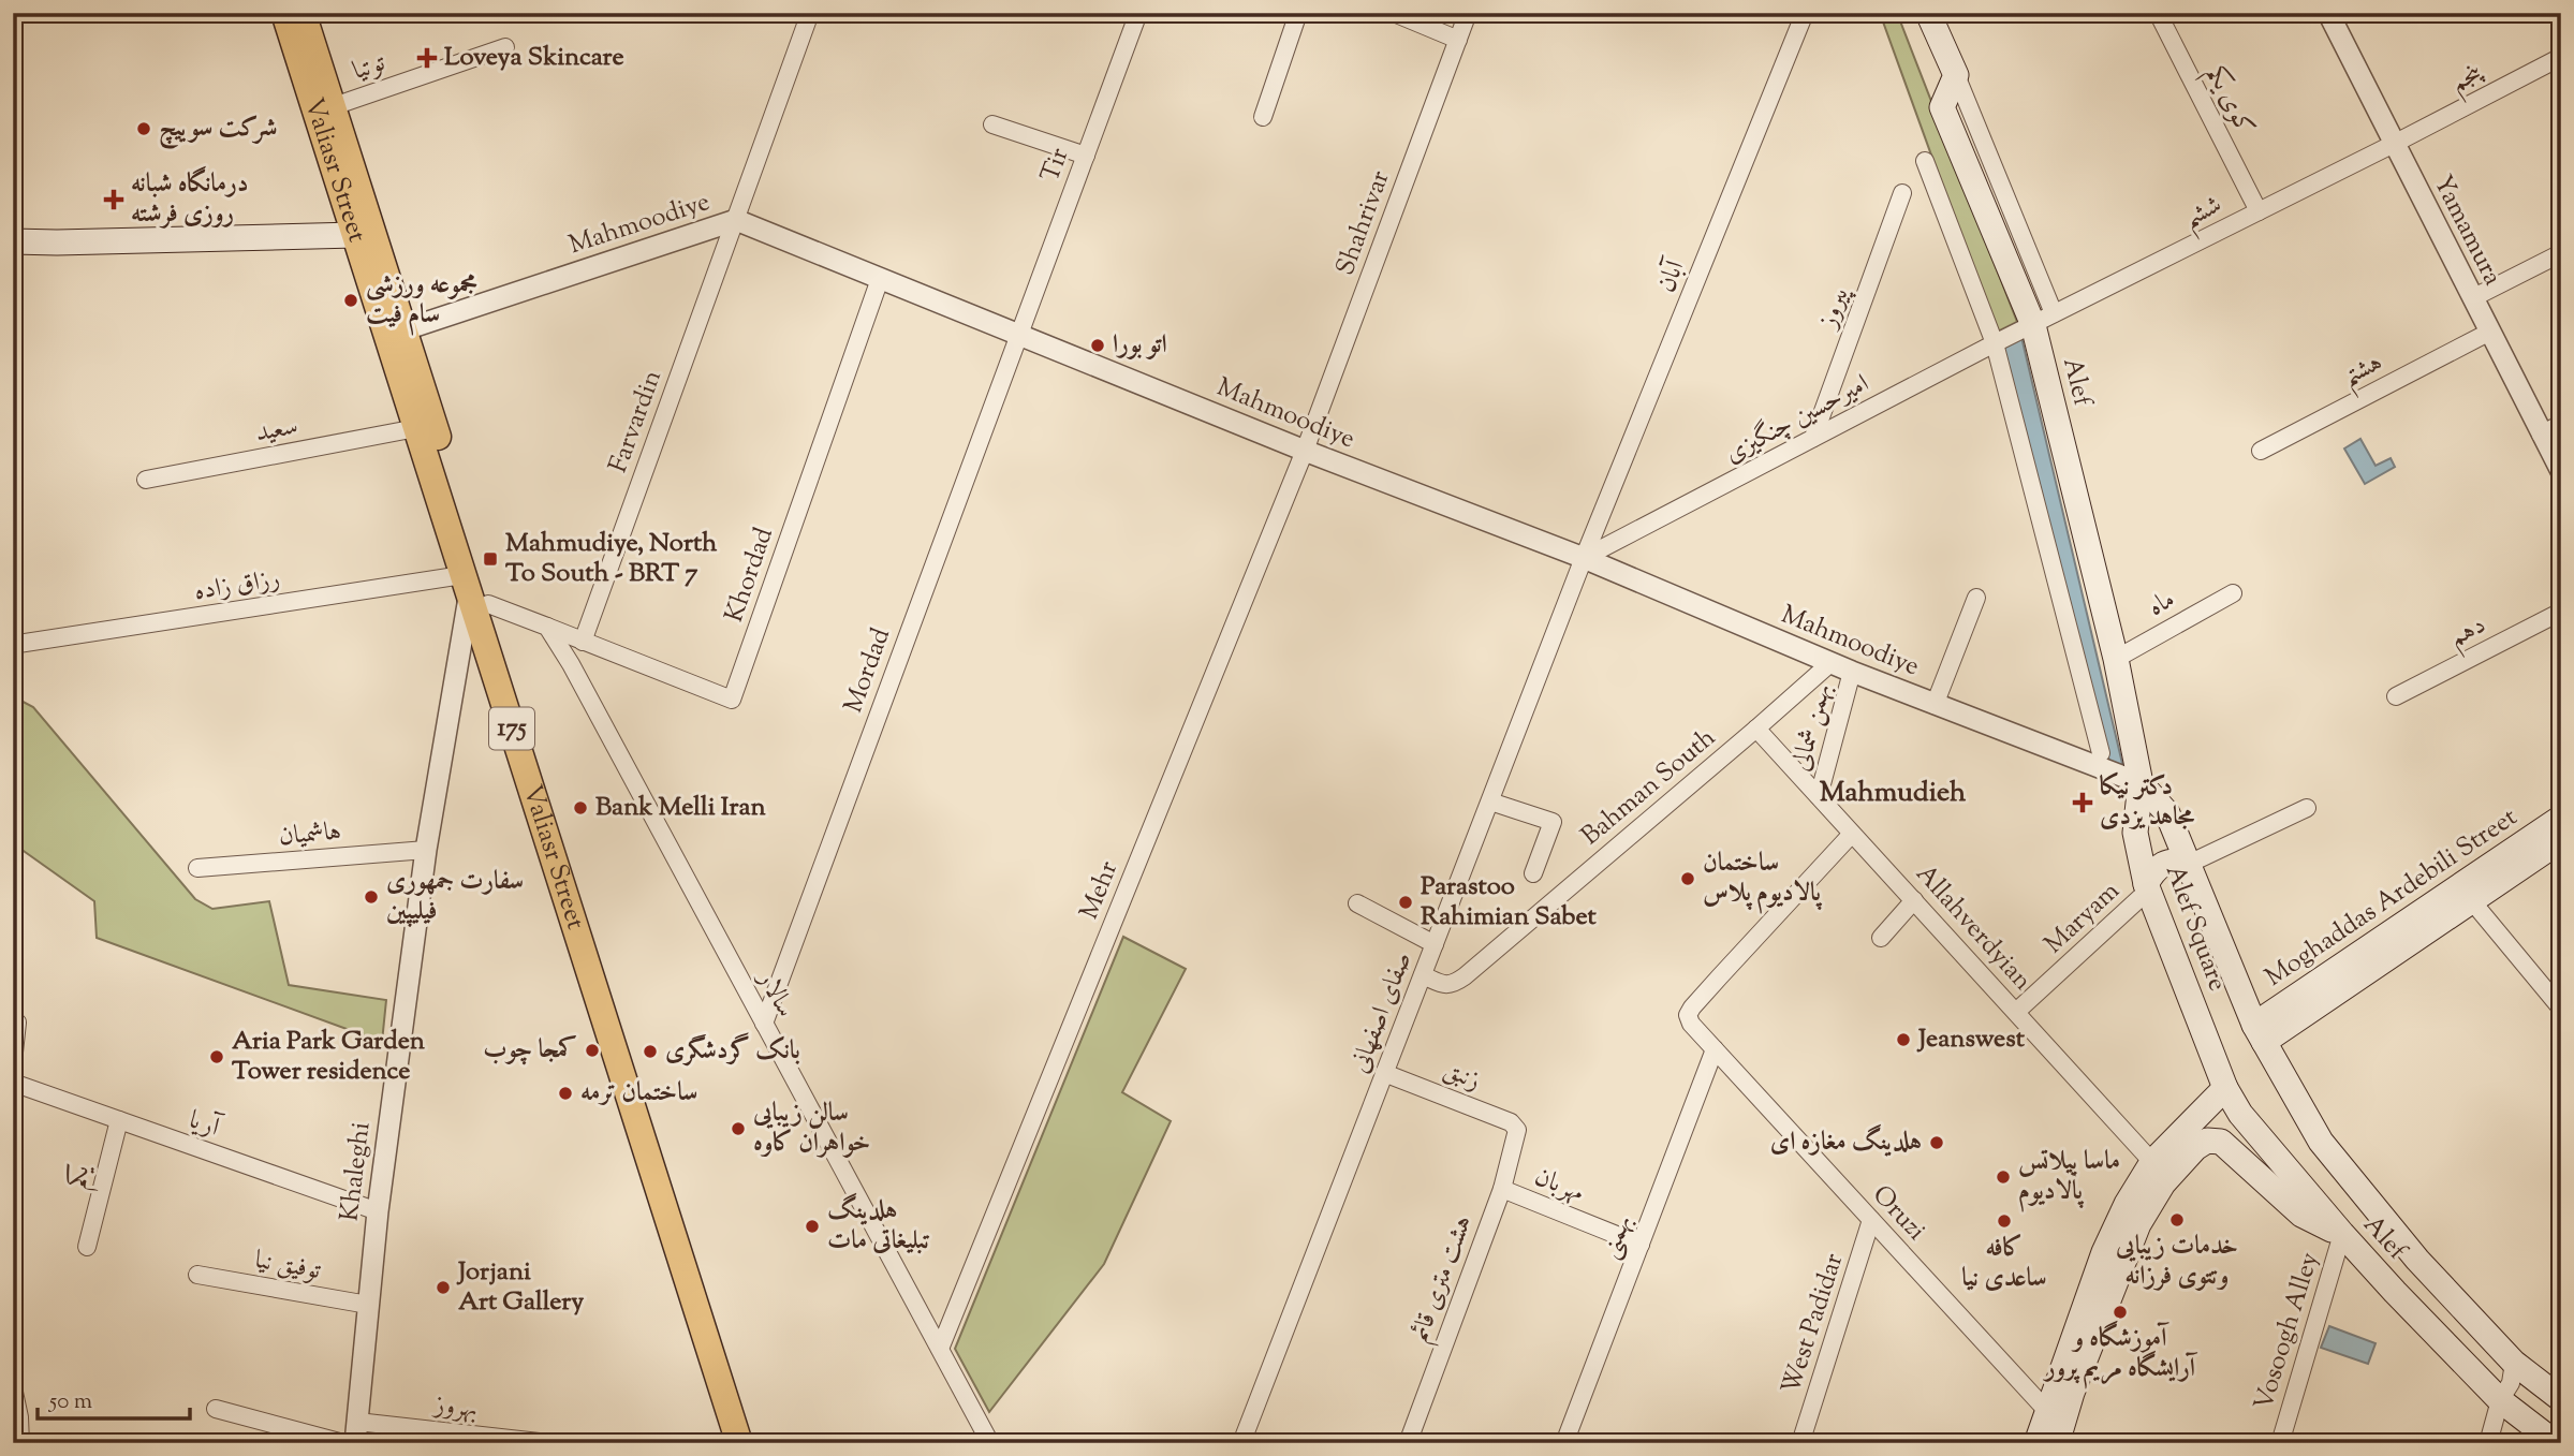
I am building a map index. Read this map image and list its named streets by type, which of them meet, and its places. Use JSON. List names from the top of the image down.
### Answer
{
  "streets": {
    "main road": [
      "Valiasr Street",
      "Alef",
      "175",
      "Moghaddas Ardebili Street",
      "Alef Square"
    ],
    "street": [
      "توتیا",
      "پنجم",
      "کوی یکم",
      "Tir",
      "ششم",
      "Shahrivar",
      "Mahmoodiye",
      "Yamamura",
      "آبان",
      "پیروز",
      "هشتم",
      "امیرحسین چنگیزی",
      "Farvardin",
      "سعید",
      "Khordad",
      "رزاق زاده",
      "ماه",
      "دهم",
      "Mordad",
      "بهمن شمالی",
      "Bahman South",
      "هاشمیان",
      "Mehr",
      "Maryam",
      "Allahverdyian",
      "سالار",
      "صفای اصفهانی",
      "زنبق",
      "آریا",
      "Khaleghi",
      "یکم",
      "مهربان",
      "Oruzi",
      "بهمنی",
      "توفیق نیا",
      "هشت متری قائم",
      "West Padidar",
      "Vosoogh Alley",
      "بهروز"
    ]
  },
  "crossings": [
    ["توتیا", "Valiasr Street"],
    ["پنجم", "ششم"],
    ["پنجم", "Yamamura"],
    ["کوی یکم", "ششم"],
    ["Tir", "Mahmoodiye"],
    ["Tir", "Mordad"],
    ["Valiasr Street", "Mahmoodiye"],
    ["Valiasr Street", "سعید"],
    ["Valiasr Street", "رزاق زاده"],
    ["Valiasr Street", "Khaleghi"],
    ["ششم", "Yamamura"],
    ["ششم", "Alef"],
    ["ششم", "امیرحسین چنگیزی"],
    ["Shahrivar", "Mahmoodiye"],
    ["Shahrivar", "Mehr"],
    ["Mahmoodiye", "آبان"],
    ["Mahmoodiye", "Alef"],
    ["Mahmoodiye", "امیرحسین چنگیزی"],
    ["Mahmoodiye", "Farvardin"],
    ["Mahmoodiye", "Khordad"],
    ["Mahmoodiye", "Mordad"],
    ["Mahmoodiye", "بهمن شمالی"],
    ["Mahmoodiye", "Bahman South"],
    ["Mahmoodiye", "Mehr"],
    ["Mahmoodiye", "Alef Square"],
    ["Mahmoodiye", "صفای اصفهانی"],
    ["Yamamura", "هشتم"],
    ["آبان", "امیرحسین چنگیزی"],
    ["آبان", "صفای اصفهانی"],
    ["پیروز", "امیرحسین چنگیزی"],
    ["Alef", "امیرحسین چنگیزی"],
    ["Alef", "ماه"],
    ["Alef", "Moghaddas Ardebili Street"],
    ["Alef", "Alef Square"],
    ["Alef", "Vosoogh Alley"],
    ["امیرحسین چنگیزی", "صفای اصفهانی"],
    ["Farvardin", "Khordad"],
    ["Khordad", "سالار"],
    ["رزاق زاده", "Khaleghi"],
    ["Mordad", "سالار"],
    ["بهمن شمالی", "Allahverdyian"],
    ["Bahman South", "Allahverdyian"],
    ["Bahman South", "صفای اصفهانی"],
    ["هاشمیان", "Khaleghi"],
    ["Mehr", "سالار"],
    ["Moghaddas Ardebili Street", "Alef Square"],
    ["Maryam", "Allahverdyian"],
    ["Maryam", "Alef Square"],
    ["صفای اصفهانی", "زنبق"],
    ["زنبق", "هشت متری قائم"],
    ["آریا", "Khaleghi"],
    ["آریا", "یکم"],
    ["Khaleghi", "توفیق نیا"],
    ["Khaleghi", "بهروز"],
    ["مهربان", "بهمنی"],
    ["مهربان", "هشت متری قائم"],
    ["Oruzi", "بهمنی"],
    ["Oruzi", "West Padidar"]
  ],
  "districts": ["Mahmudieh"],
  "places": {
    "health": ["Loveya Skincare", "درمانگاه شبانه روزی فرشته", "دکتر نیکا مجاهد یزدی"],
    "other": [
      "شرکت سوییچ",
      "مجموعه ورزشی سام فیت",
      "اتو بورا",
      "Bank Melli Iran",
      "ساختمان پالادیوم پلاس",
      "سفارت جمهوری فیلیپین",
      "Parastoo Rahimian Sabet",
      "Jeanswest",
      "کمجا چوب",
      "بانک گردشگری",
      "Aria Park Garden Tower residence",
      "ساختمان ترمه",
      "سالن زیبایی خواهران کاوه",
      "هلدینگ مغازه ای",
      "ماسا پیلاتس پالادیوم",
      "خدمات زیبایی وتتوی فرزانه",
      "کافه ساعدی نیا",
      "هلدینگ تبلیغاتی مات",
      "Jorjani Art Gallery",
      "آموزشگاه و آرایشگاه مریم پرور"
    ],
    "transit": ["Mahmudiye, North To South - BRT 7"]
  },
  "scale_bar": "50 m"
}
